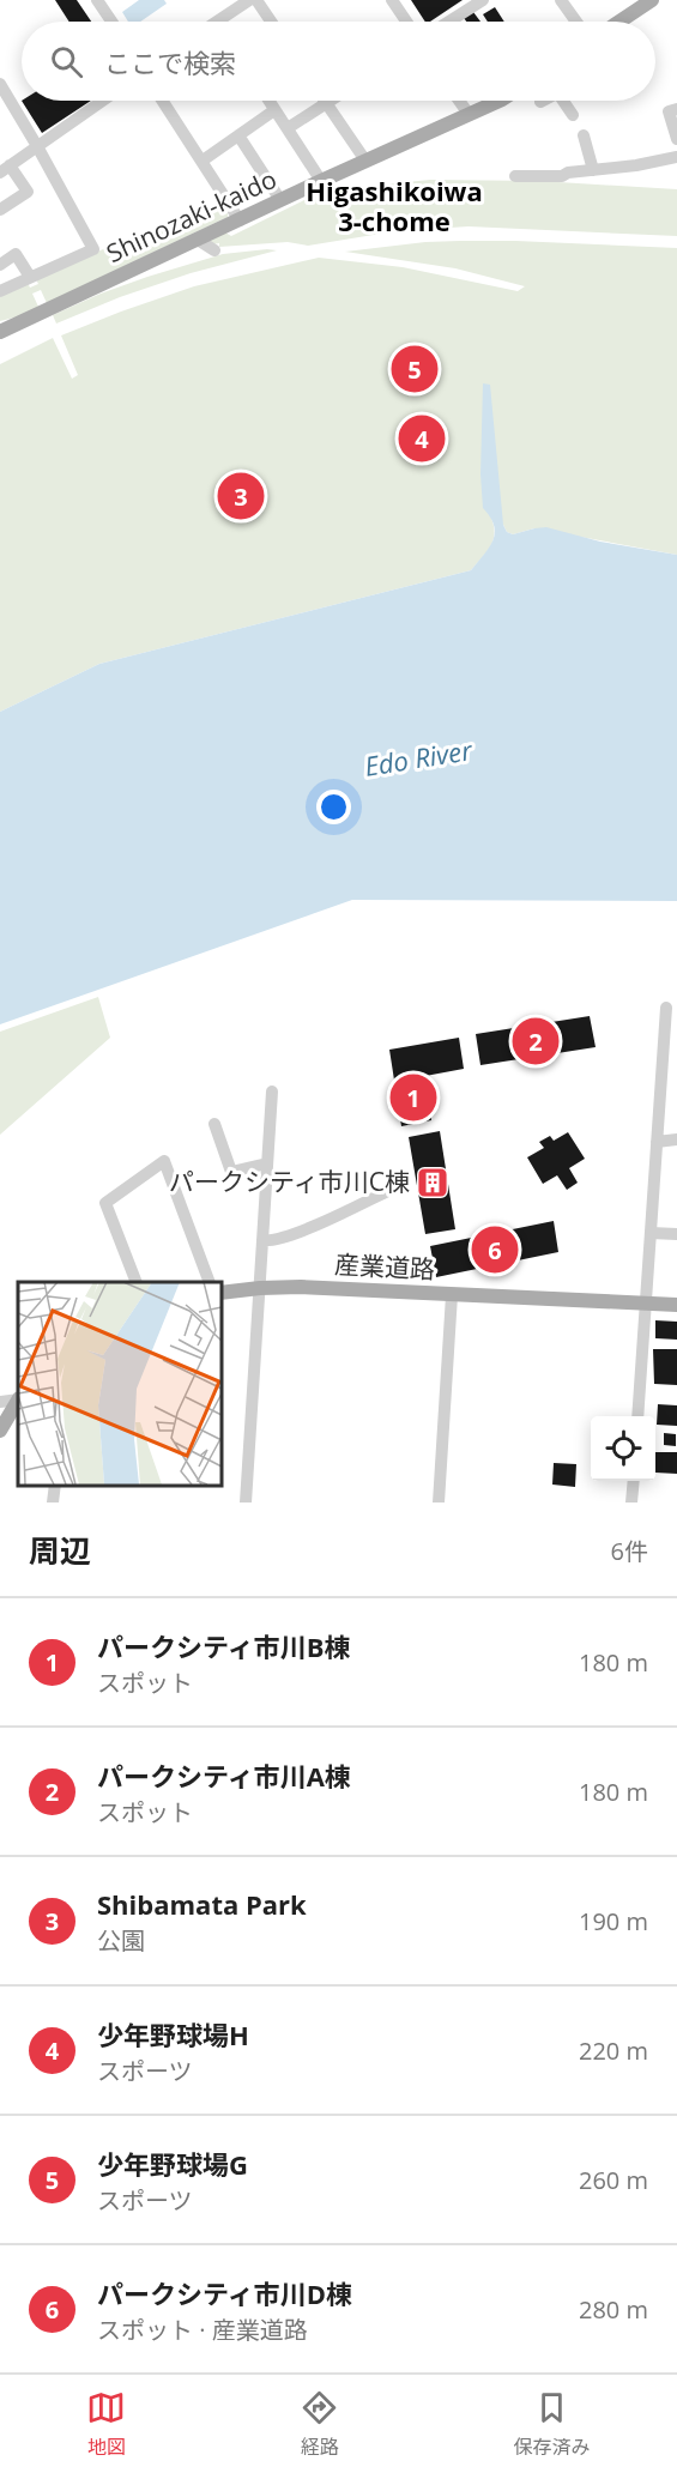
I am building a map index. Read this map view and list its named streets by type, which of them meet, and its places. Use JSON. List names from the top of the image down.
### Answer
{
  "streets": {
    "main road": ["Shinozaki-kaido", "産業道路"]
  },
  "districts": ["Higashikoiwa 3-chome"],
  "water": ["Edo River"],
  "places": {
    "building": ["パークシティ市川C棟"]
  },
  "page": {
    "search": "ここで検索",
    "pins": [
      "5",
      "4",
      "3",
      "2",
      "1",
      "6"
    ],
    "heading": ["周辺", "6件"],
    "list": [
      {
        "mark": "1",
        "name": "パークシティ市川B棟",
        "note": "スポット",
        "value": "180 m"
      },
      {
        "mark": "2",
        "name": "パークシティ市川A棟",
        "note": "スポット",
        "value": "180 m"
      },
      {
        "mark": "3",
        "name": "Shibamata Park",
        "note": "公園",
        "value": "190 m"
      },
      {
        "mark": "4",
        "name": "少年野球場H",
        "note": "スポーツ",
        "value": "220 m"
      },
      {
        "mark": "5",
        "name": "少年野球場G",
        "note": "スポーツ",
        "value": "260 m"
      },
      {
        "mark": "6",
        "name": "パークシティ市川D棟",
        "note": "スポット · 産業道路",
        "value": "280 m"
      }
    ],
    "nav": ["地図", "経路", "保存済み"]
  }
}
